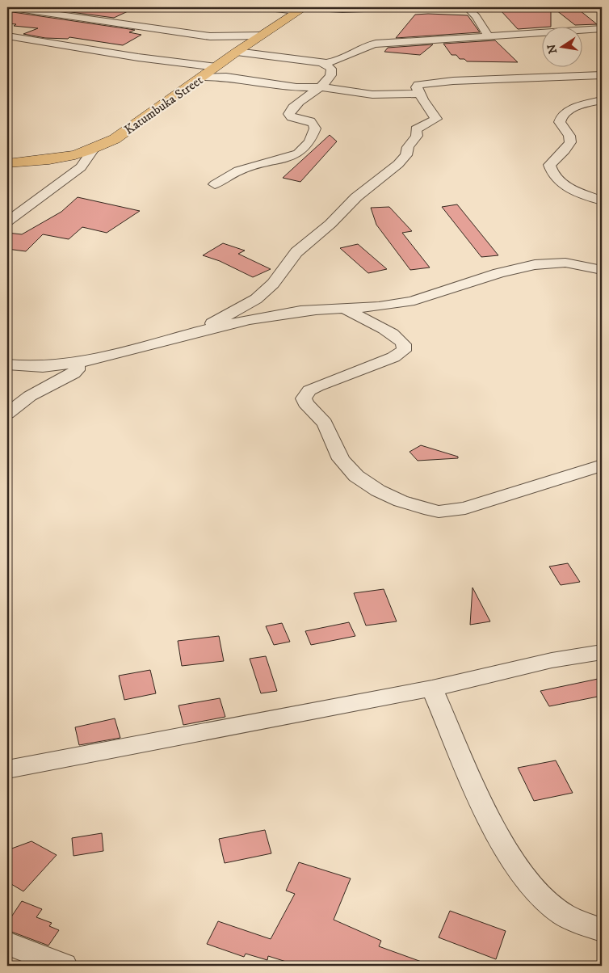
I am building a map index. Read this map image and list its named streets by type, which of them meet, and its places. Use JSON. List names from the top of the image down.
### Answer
{
  "streets": {
    "main road": ["Katumbuka Street"]
  },
  "north": "left"
}
